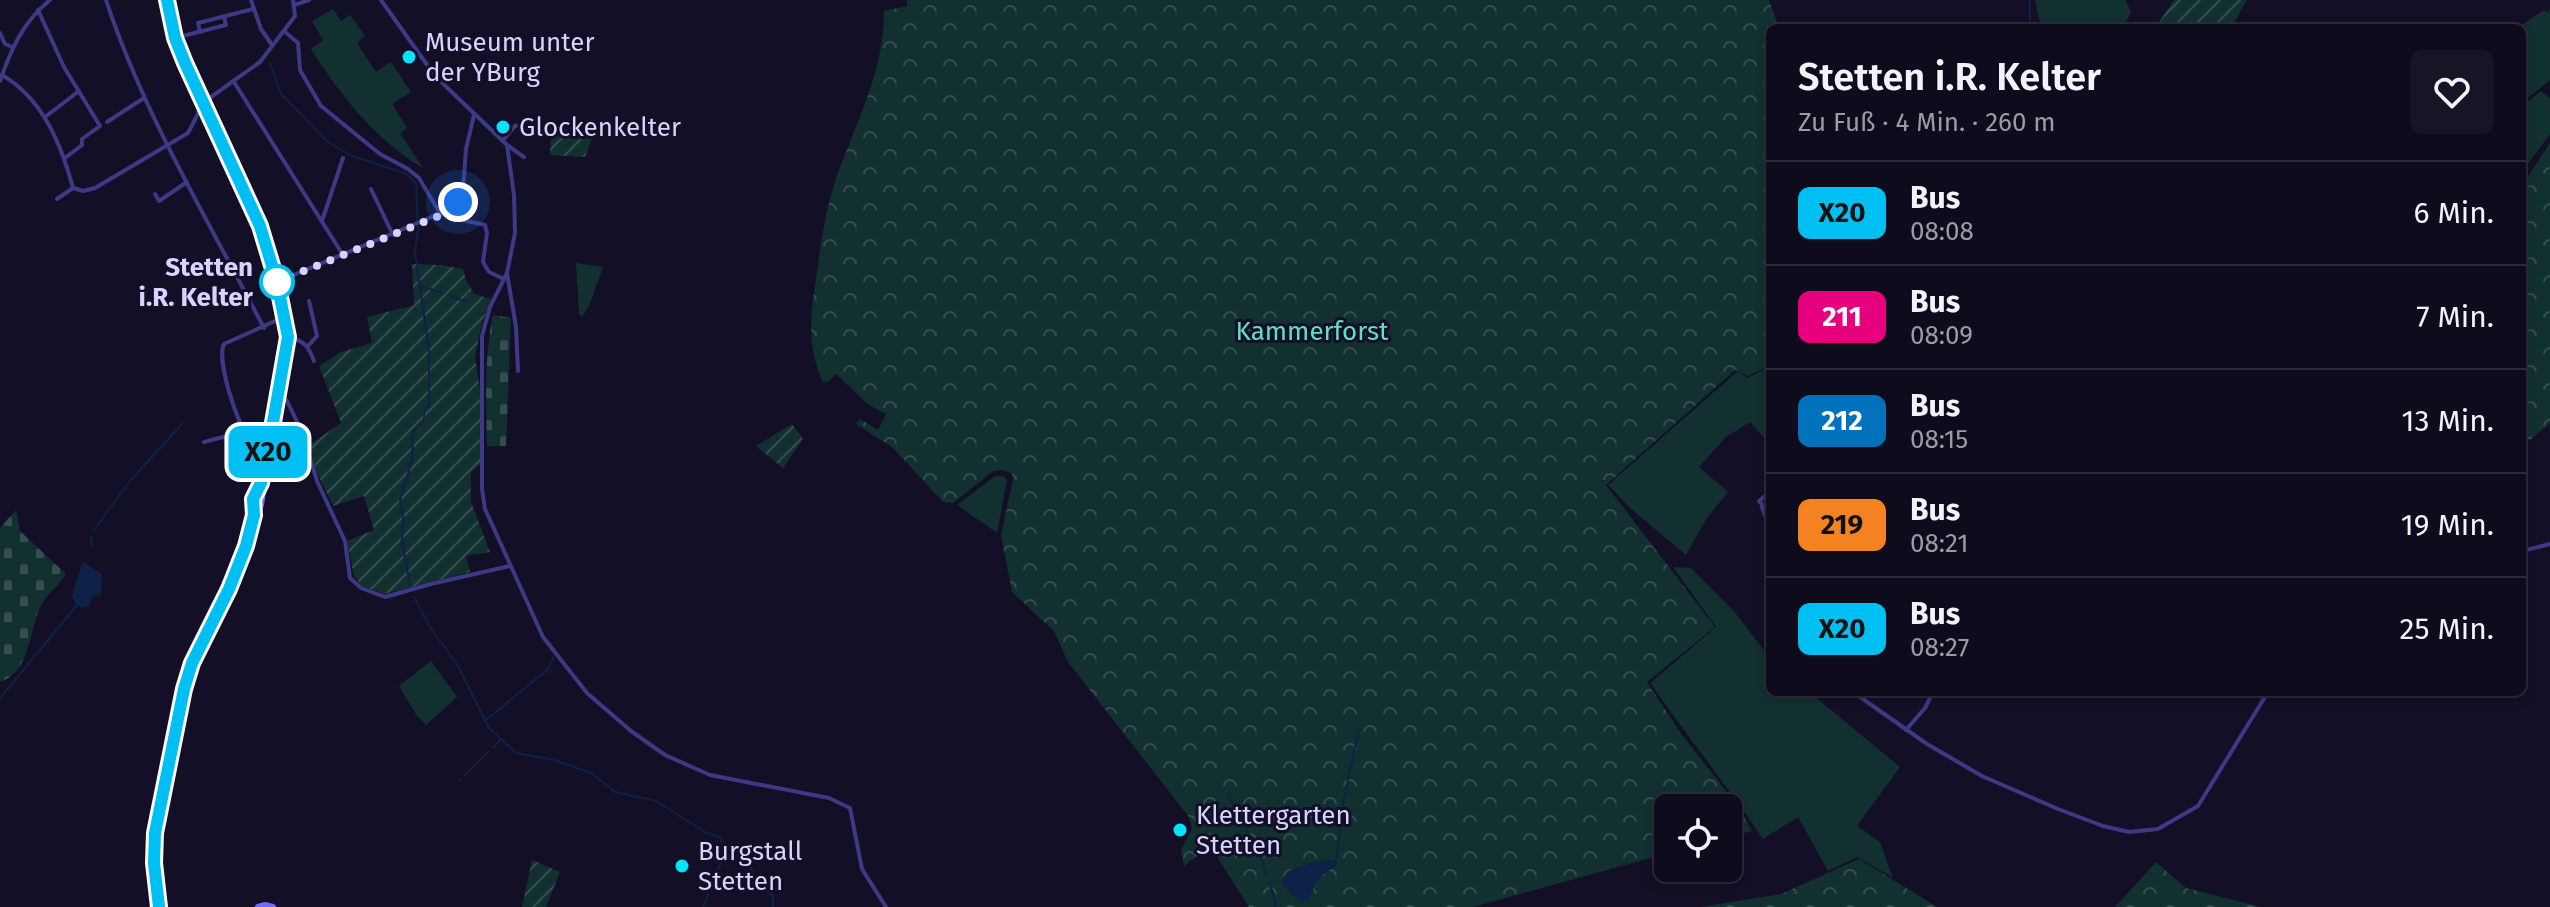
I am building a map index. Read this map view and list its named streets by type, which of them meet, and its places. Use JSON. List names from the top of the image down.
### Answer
{
  "parks": ["Kammerforst"],
  "places": [
    "Museum unter der YBurg",
    "Glockenkelter",
    "Stetten i.R. Kelter",
    "Klettergarten Stetten",
    "Burgstall Stetten"
  ],
  "lines": ["bus line X20"],
  "page": {
    "on_map": "X20",
    "heading": ["Stetten i.R. Kelter", "Zu Fuß · 4 Min. · 260 m"],
    "list": [
      {
        "mark": "X20",
        "name": "Bus",
        "note": "08:08",
        "value": "6 Min."
      },
      {
        "mark": "211",
        "name": "Bus",
        "note": "08:09",
        "value": "7 Min."
      },
      {
        "mark": "212",
        "name": "Bus",
        "note": "08:15",
        "value": "13 Min."
      },
      {
        "mark": "219",
        "name": "Bus",
        "note": "08:21",
        "value": "19 Min."
      },
      {
        "mark": "X20",
        "name": "Bus",
        "note": "08:27",
        "value": "25 Min."
      }
    ]
  }
}
